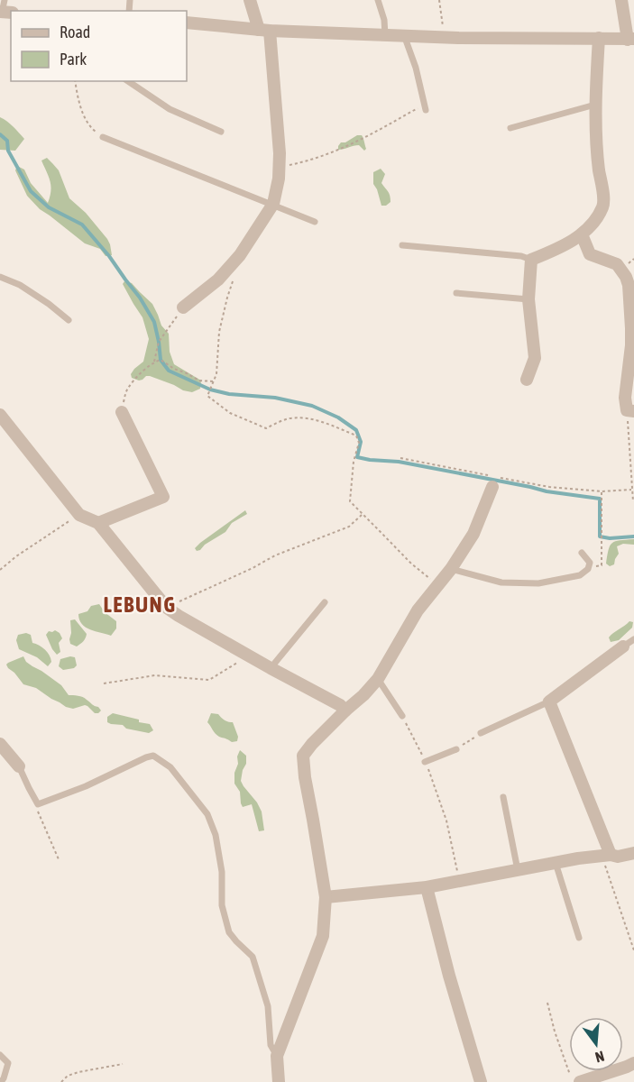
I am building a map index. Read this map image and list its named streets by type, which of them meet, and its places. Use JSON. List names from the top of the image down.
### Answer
{
  "districts": ["LEBUNG"],
  "legend": ["Road", "Park"],
  "north": "bottom"
}
